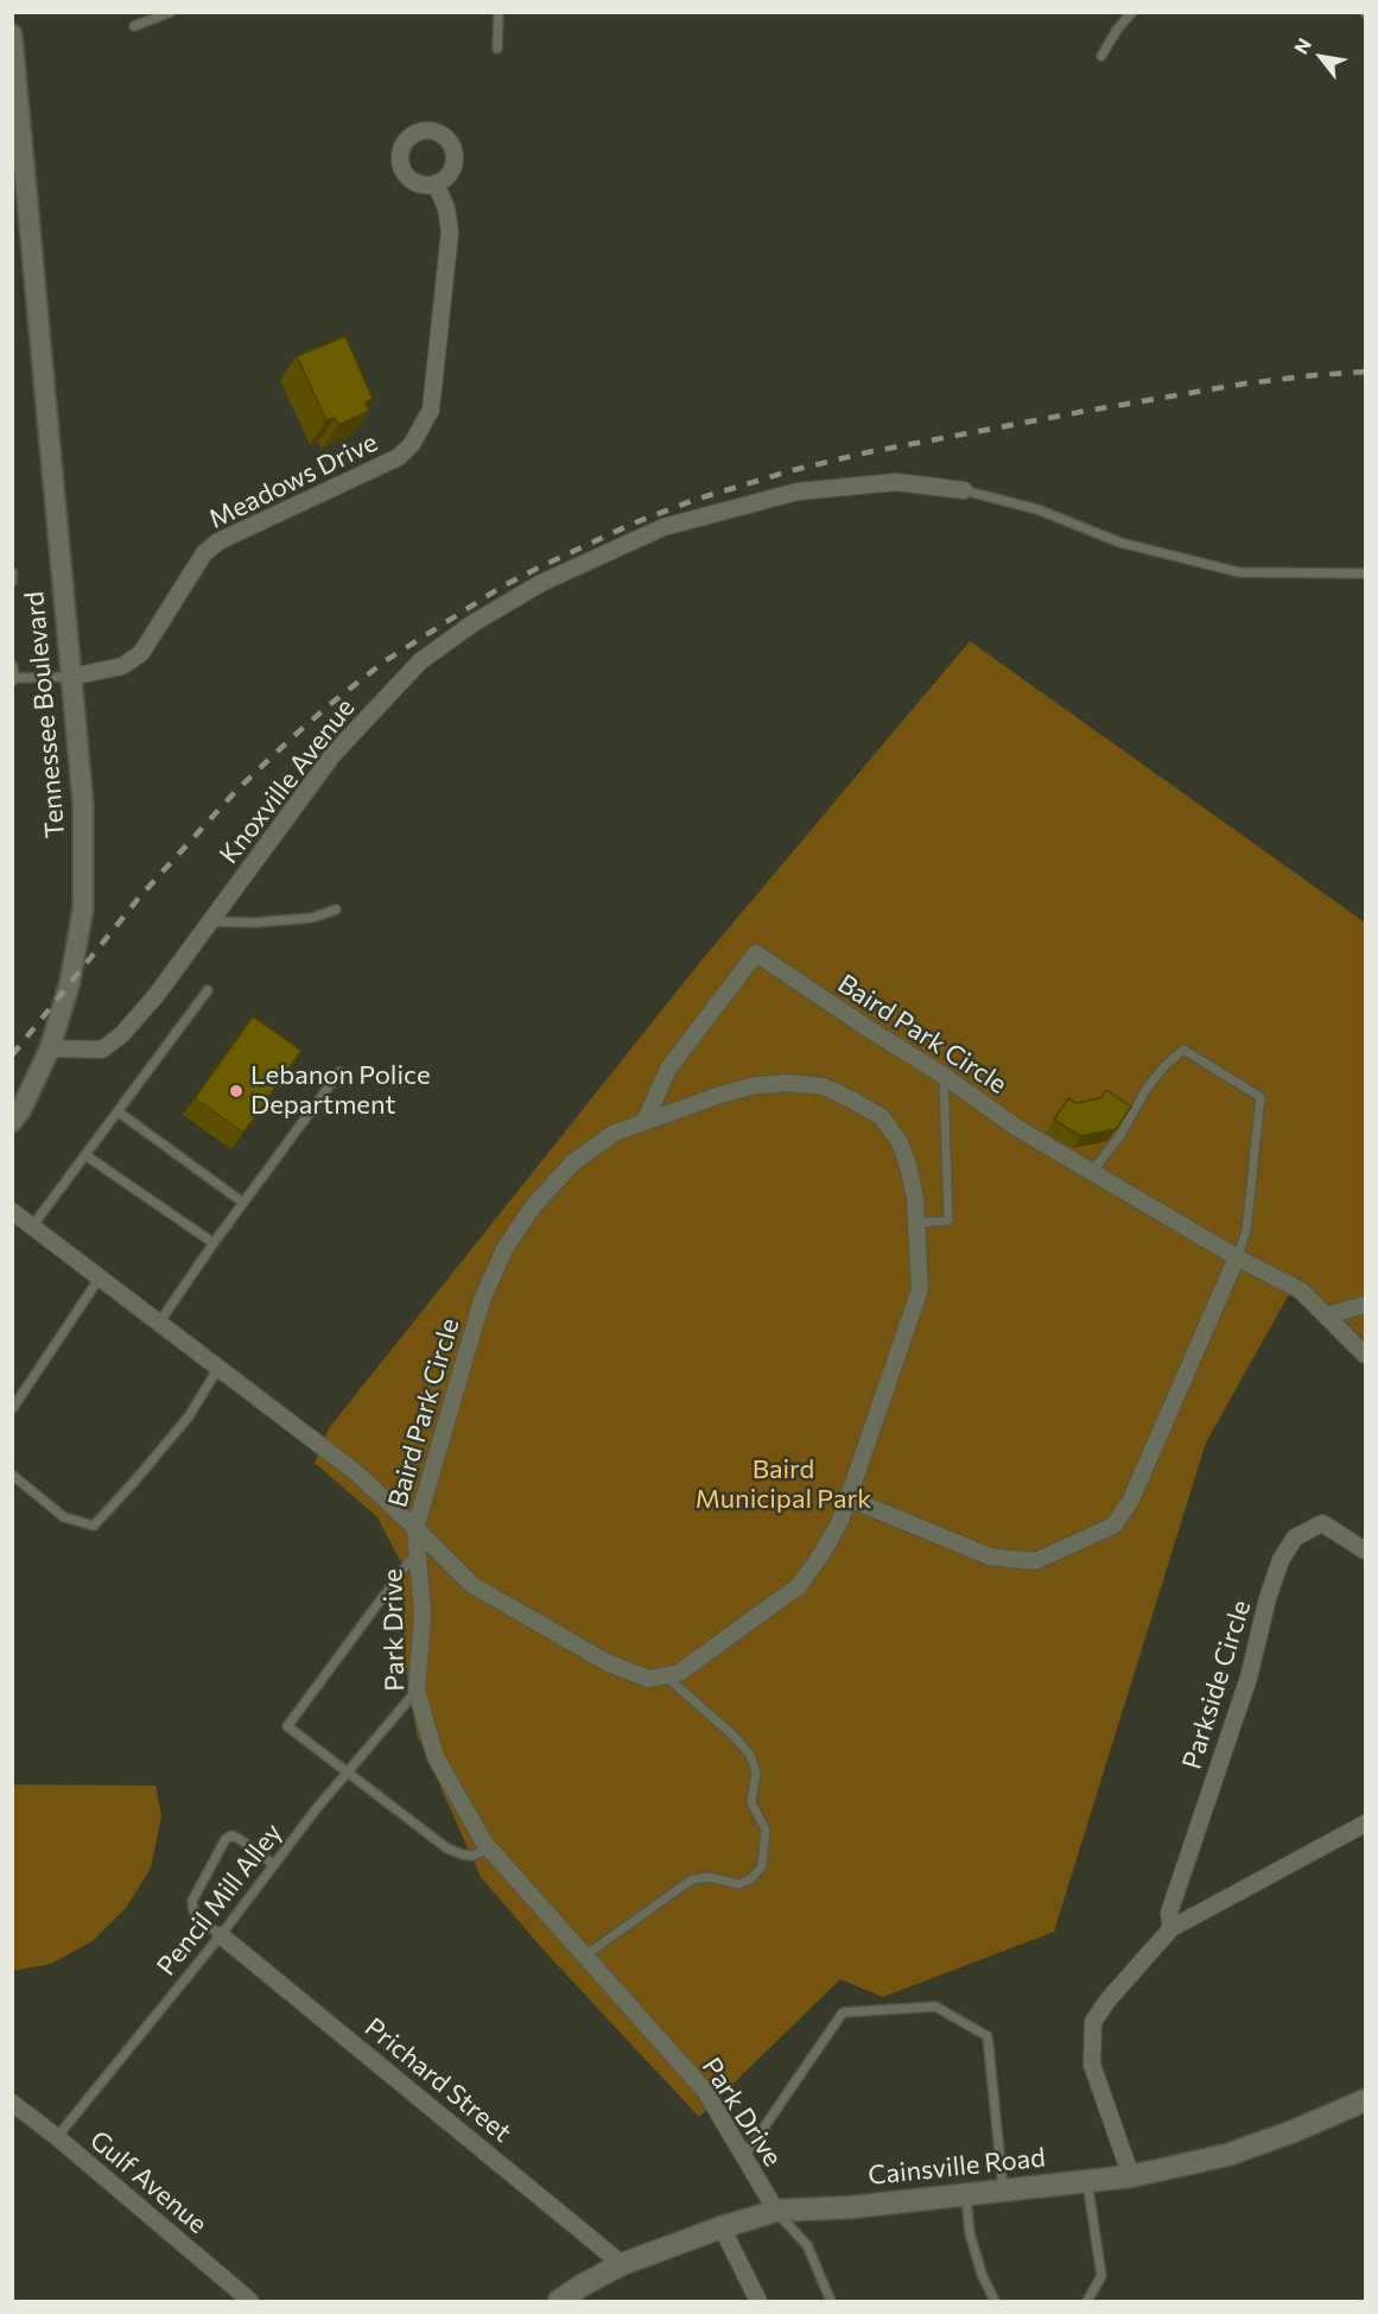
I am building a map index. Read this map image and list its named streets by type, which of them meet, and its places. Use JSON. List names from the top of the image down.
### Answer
{
  "streets": {
    "main road": ["Cainsville Road"],
    "street": [
      "Meadows Drive",
      "Tennessee Boulevard",
      "Knoxville Avenue",
      "Baird Park Circle",
      "Park Drive",
      "Parkside Circle",
      "Prichard Street",
      "Gulf Avenue"
    ],
    "lane": ["Pencil Mill Alley"]
  },
  "crossings": [
    ["Meadows Drive", "Tennessee Boulevard"],
    ["Tennessee Boulevard", "Knoxville Avenue"],
    ["Baird Park Circle", "Park Drive"],
    ["Park Drive", "Pencil Mill Alley"],
    ["Park Drive", "Cainsville Road"],
    ["Pencil Mill Alley", "Prichard Street"],
    ["Pencil Mill Alley", "Gulf Avenue"],
    ["Prichard Street", "Cainsville Road"]
  ],
  "parks": ["Baird Municipal Park"],
  "places": ["Lebanon Police Department"],
  "north": "top left"
}
